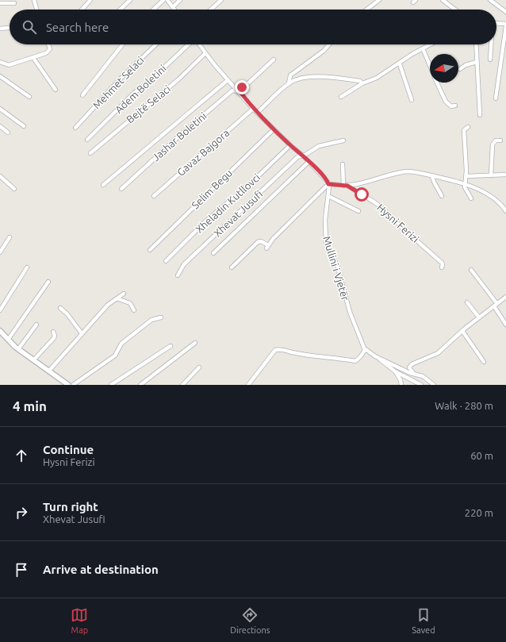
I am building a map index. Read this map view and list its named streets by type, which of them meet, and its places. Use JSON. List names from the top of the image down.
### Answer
{
  "streets": {
    "street": [
      "Mehmet Selaci",
      "Adem Boletini",
      "Bejtë Selaci",
      "Jashar Boletini",
      "Gavaz Bajgora",
      "Selim Begu",
      "Xheladin Kutllovci",
      "Xhevat Jusufi",
      "Hysni Ferizi",
      "Mullini i Vjetër"
    ]
  },
  "crossings": [
    ["Hysni Ferizi", "Mullini i Vjetër"]
  ],
  "north": "left",
  "page": {
    "search": "Search here",
    "heading": ["4 min", "Walk · 280 m"],
    "list": [
      ["Continue", "Hysni Ferizi", "60 m"],
      ["Turn right", "Xhevat Jusufi", "220 m"],
      "Arrive at destination"
    ],
    "nav": ["Map", "Directions", "Saved"]
  }
}
